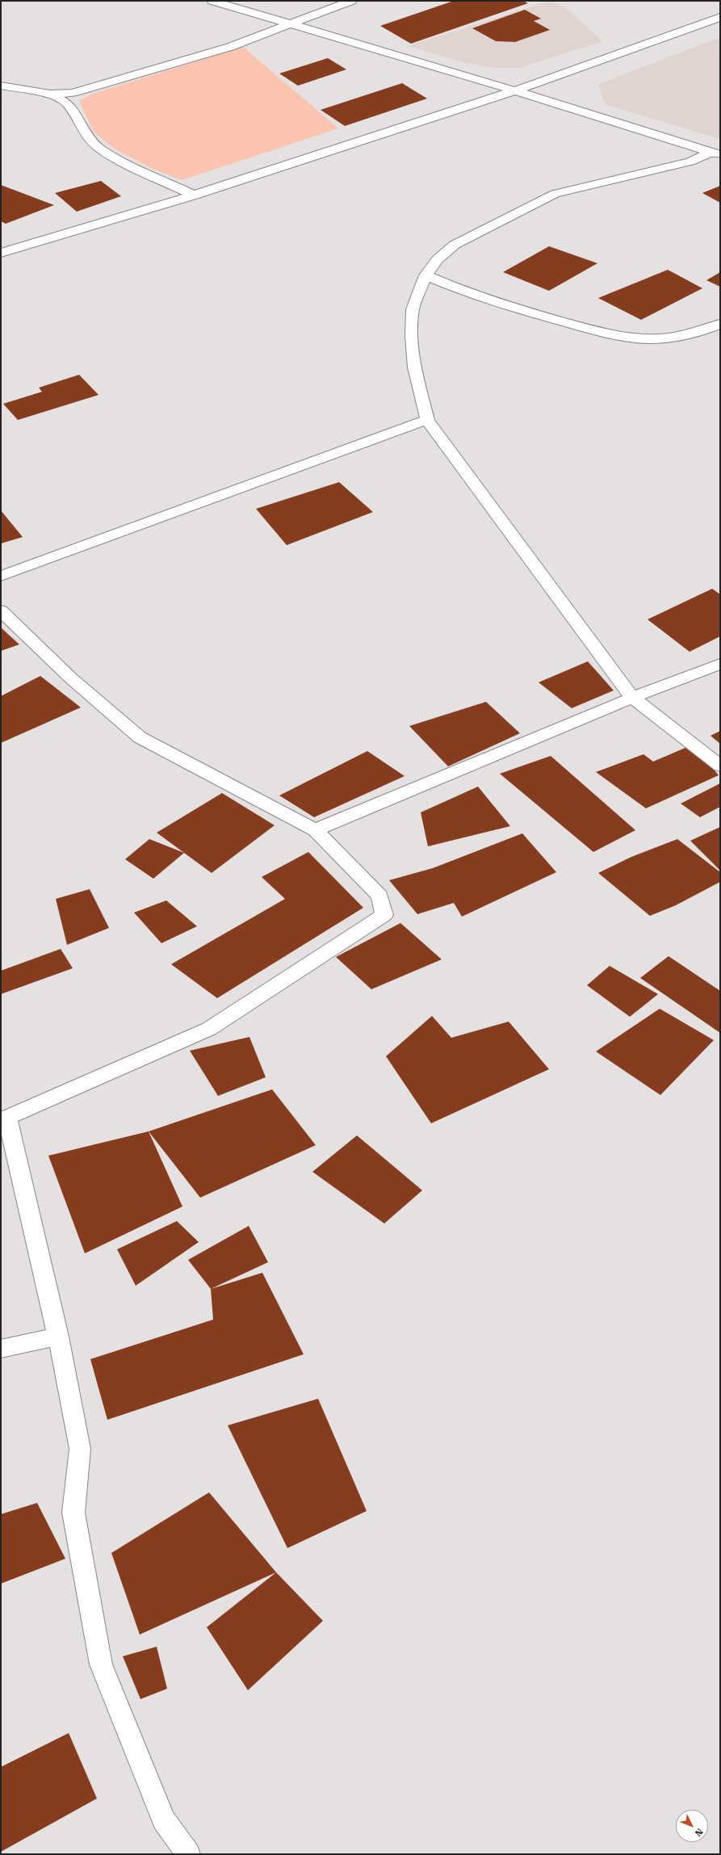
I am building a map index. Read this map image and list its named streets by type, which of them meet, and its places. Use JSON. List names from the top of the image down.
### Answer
{
  "north": "bottom right"
}
